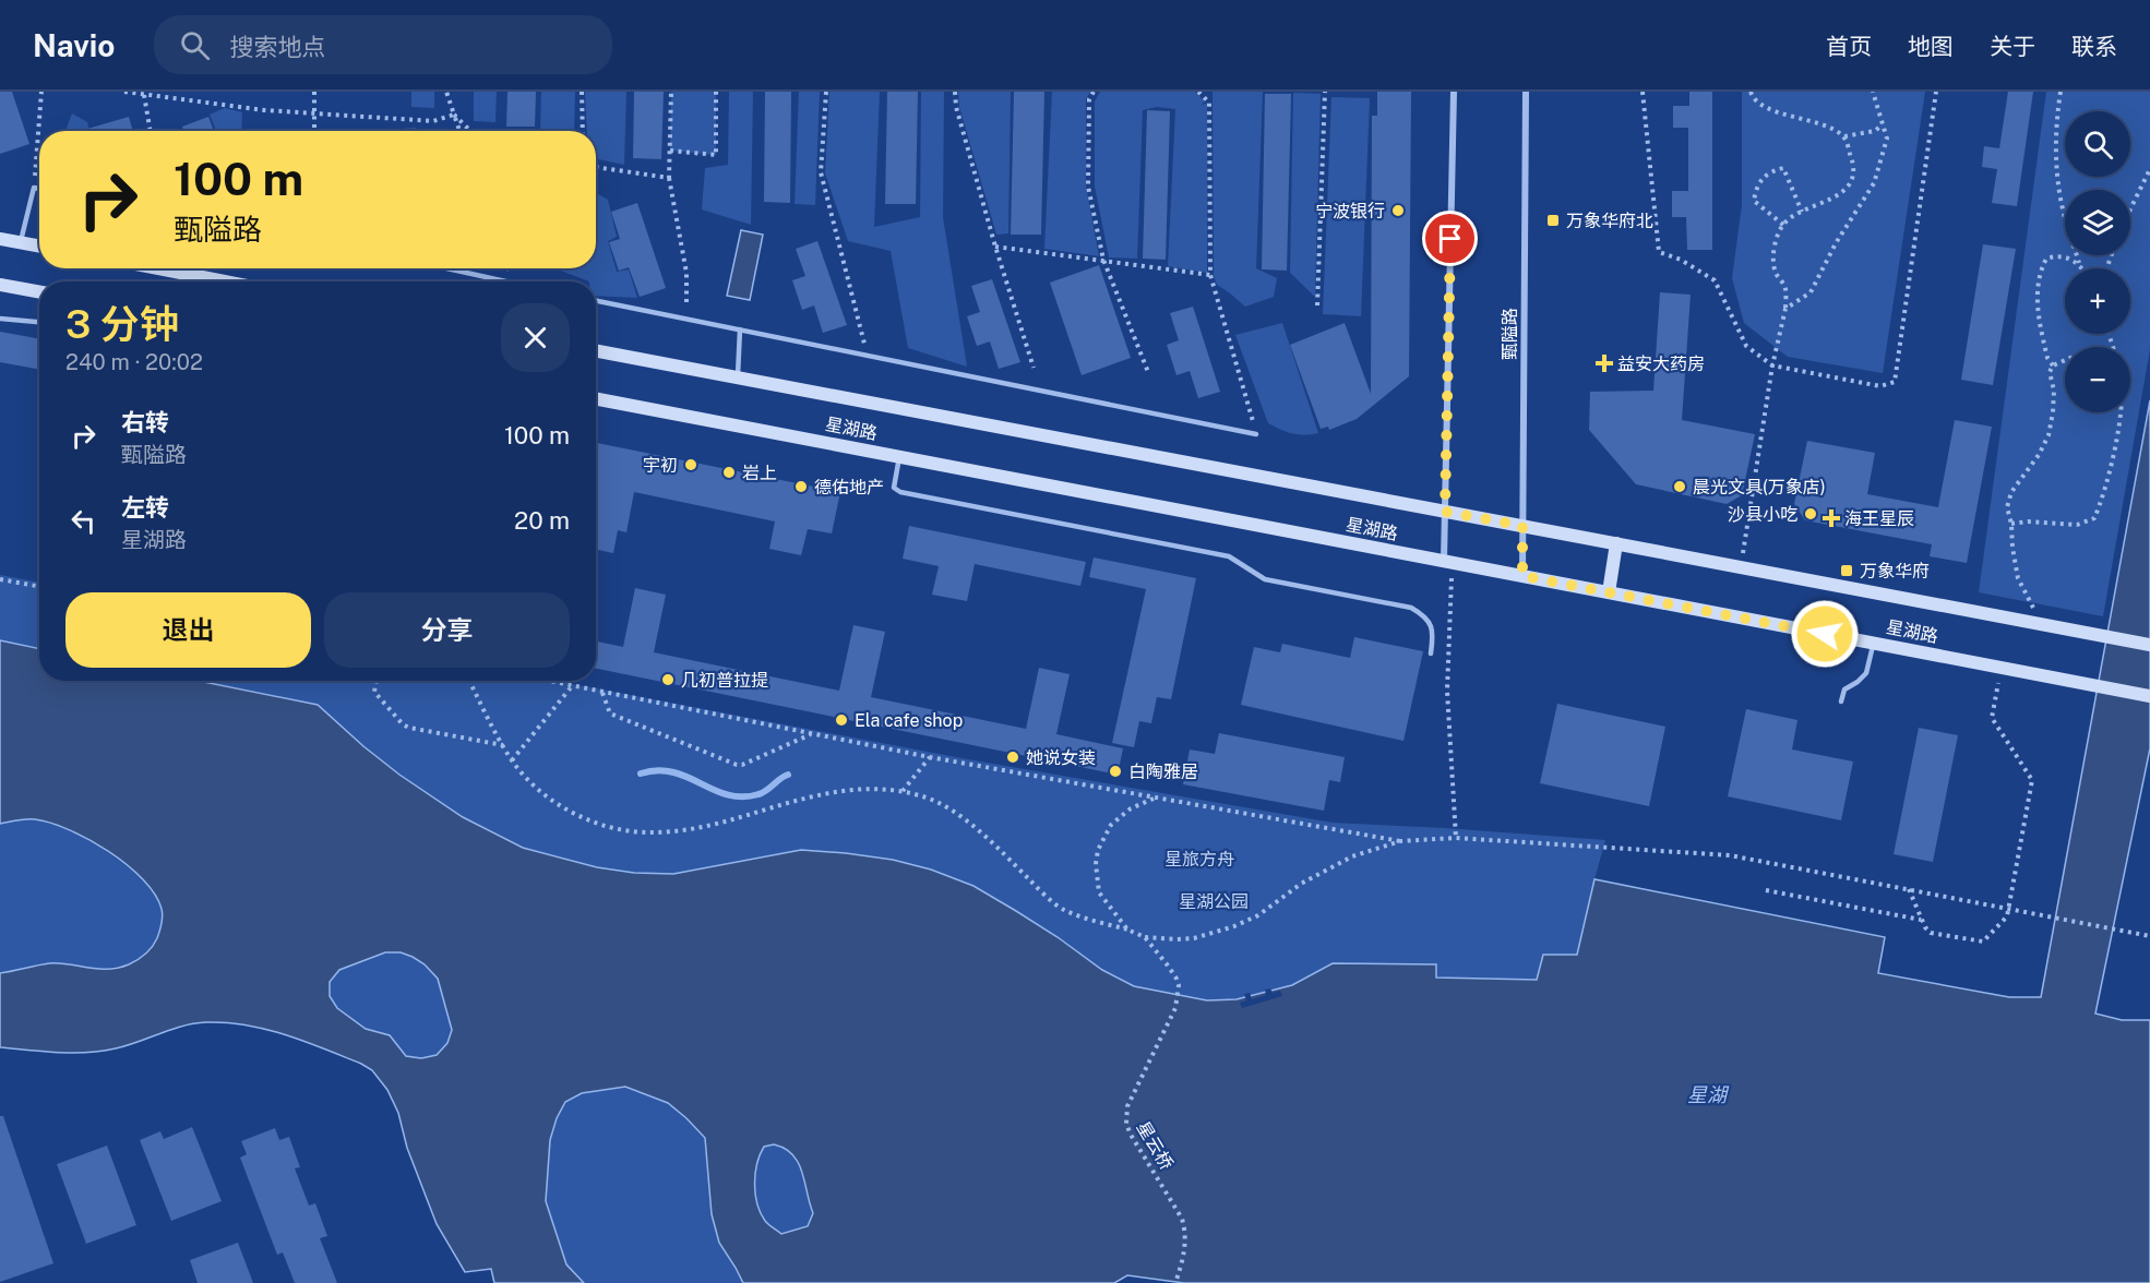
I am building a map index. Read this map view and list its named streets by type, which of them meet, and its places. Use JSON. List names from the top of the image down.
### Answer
{
  "streets": {
    "street": ["甄隘路", "星湖路"],
    "path": ["星云桥"]
  },
  "crossings": [
    ["甄隘路", "星湖路"]
  ],
  "water": ["星湖"],
  "parks": ["星旅方舟", "星湖公园"],
  "places": {
    "other": [
      "宁波银行",
      "宇初",
      "岩上",
      "德佑地产",
      "晨光文具(万象店)",
      "沙县小吃",
      "几初普拉提",
      "Ela cafe shop",
      "她说女装",
      "白陶雅居"
    ],
    "transit": ["万象华府北", "万象华府"],
    "health": ["益安大药房", "海王星辰"]
  },
  "page": {
    "header": "Navio",
    "search": "搜索地点",
    "nav": [
      "首页",
      "地图",
      "关于",
      "联系"
    ],
    "map_buttons": ["+", "−"],
    "turn": ["100 m", "甄隘路"],
    "heading": ["3 分钟", "240 m · 20:02"],
    "list": [
      {
        "name": "右转",
        "note": "甄隘路",
        "value": "100 m"
      },
      {
        "name": "左转",
        "note": "星湖路",
        "value": "20 m"
      }
    ],
    "buttons": ["退出", "分享"]
  }
}
